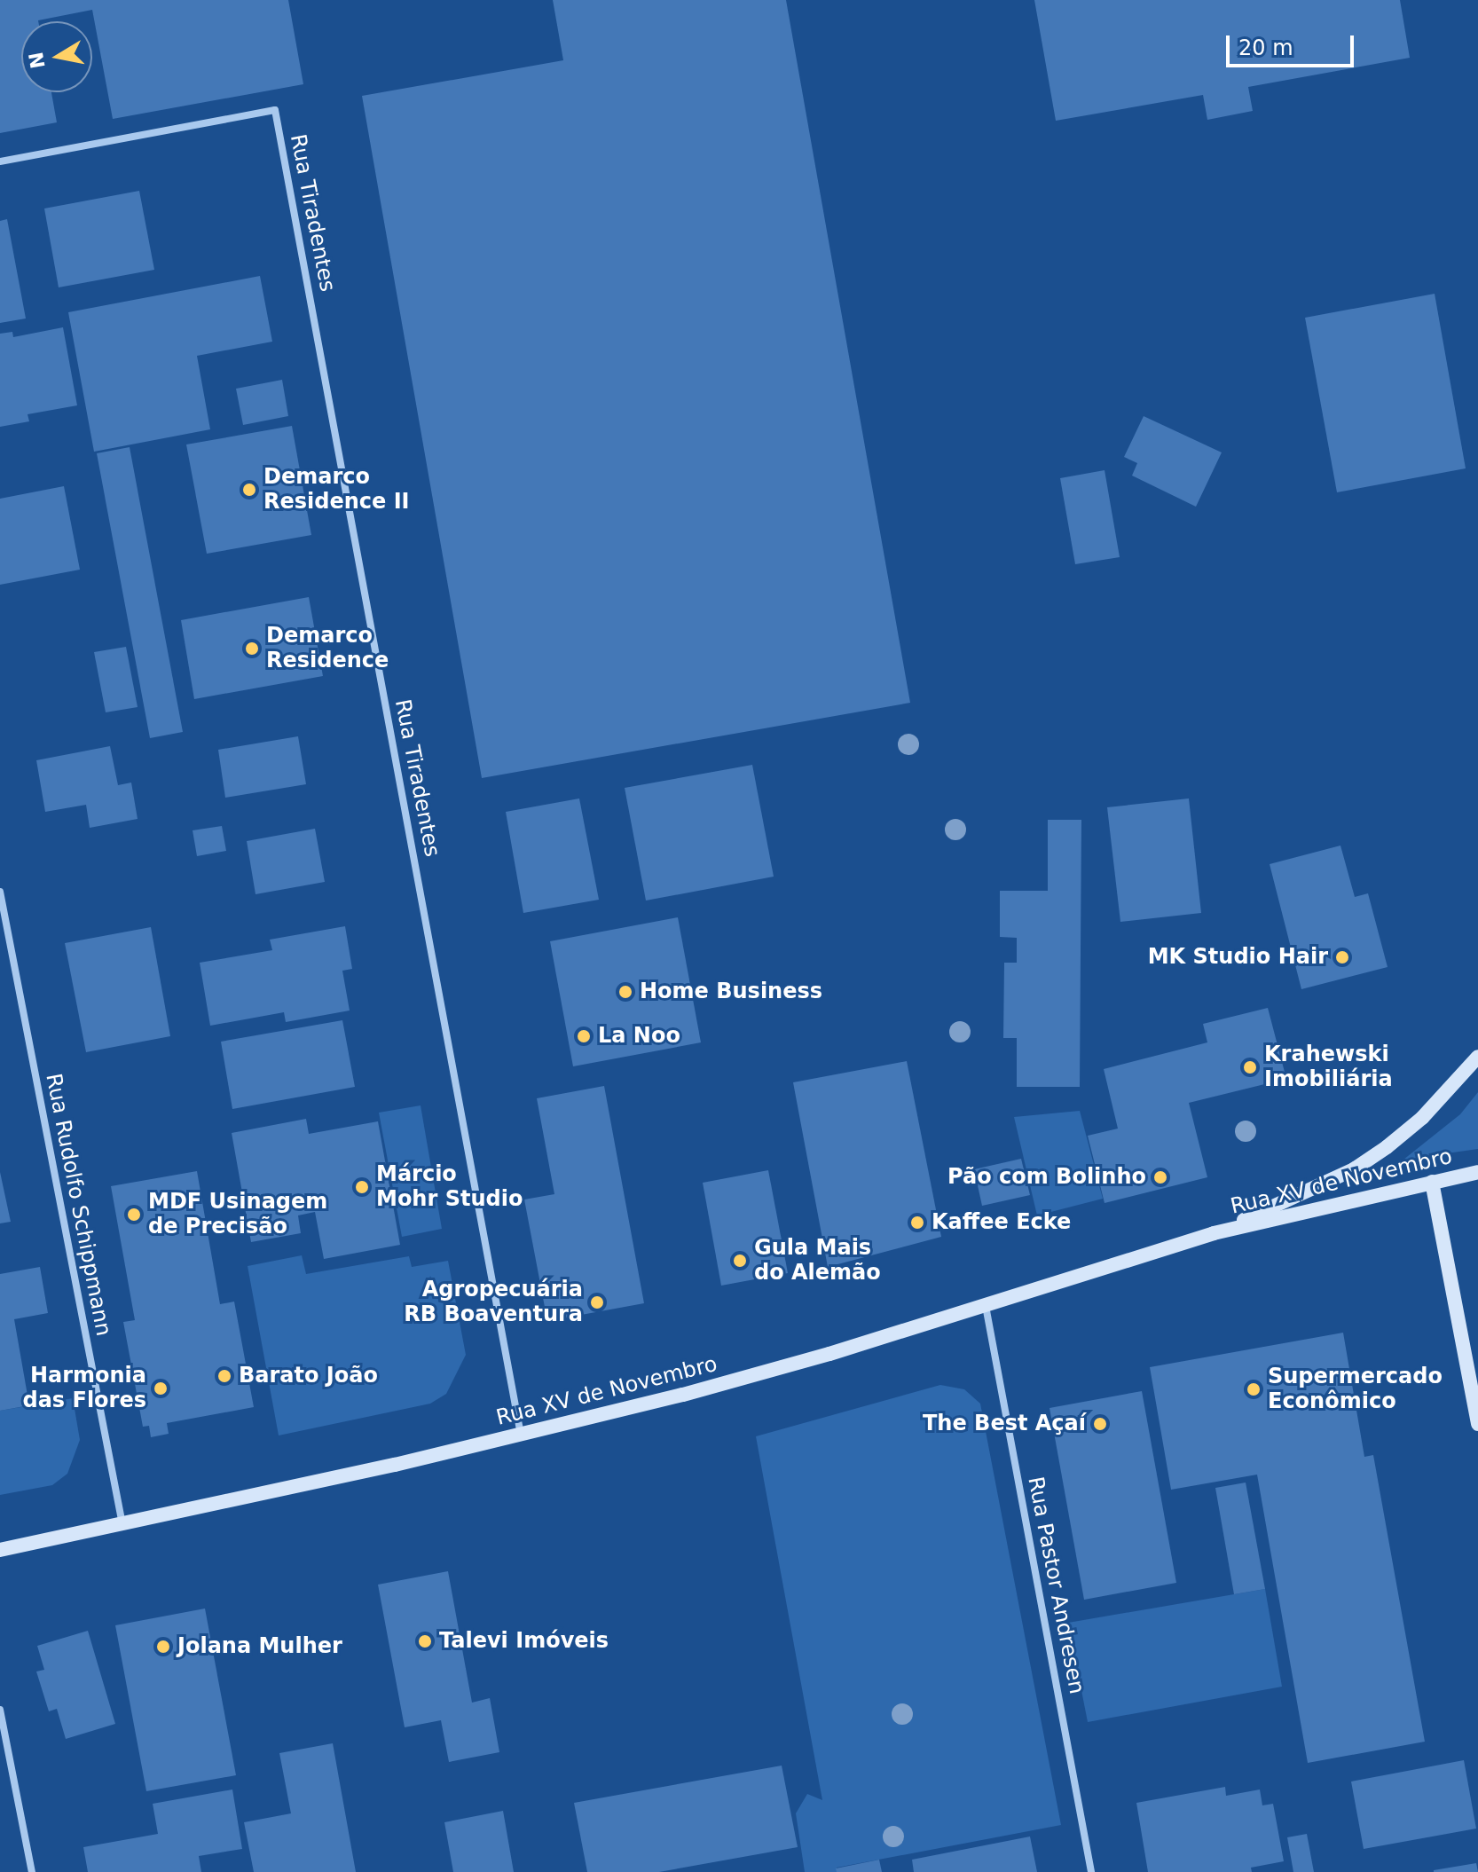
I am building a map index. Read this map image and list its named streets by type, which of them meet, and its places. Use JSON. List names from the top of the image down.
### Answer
{
  "streets": {
    "main road": ["Rua XV de Novembro"],
    "street": ["Rua Tiradentes", "Rua Rudolfo Schippmann", "Rua Pastor Andresen"]
  },
  "crossings": [
    ["Rua Tiradentes", "Rua XV de Novembro"],
    ["Rua XV de Novembro", "Rua Rudolfo Schippmann"],
    ["Rua XV de Novembro", "Rua Pastor Andresen"]
  ],
  "places": [
    "Demarco Residence II",
    "Demarco Residence",
    "MK Studio Hair",
    "Home Business",
    "La Noo",
    "Krahewski Imobiliária",
    "Pão com Bolinho",
    "Márcio Mohr Studio",
    "MDF Usinagem de Precisão",
    "Kaffee Ecke",
    "Gula Mais do Alemão",
    "Agropecuária RB Boaventura",
    "Barato João",
    "Harmonia das Flores",
    "Supermercado Econômico",
    "The Best Açaí",
    "Talevi Imóveis",
    "Jolana Mulher"
  ],
  "scale_bar": "20 m",
  "north": "left"
}
